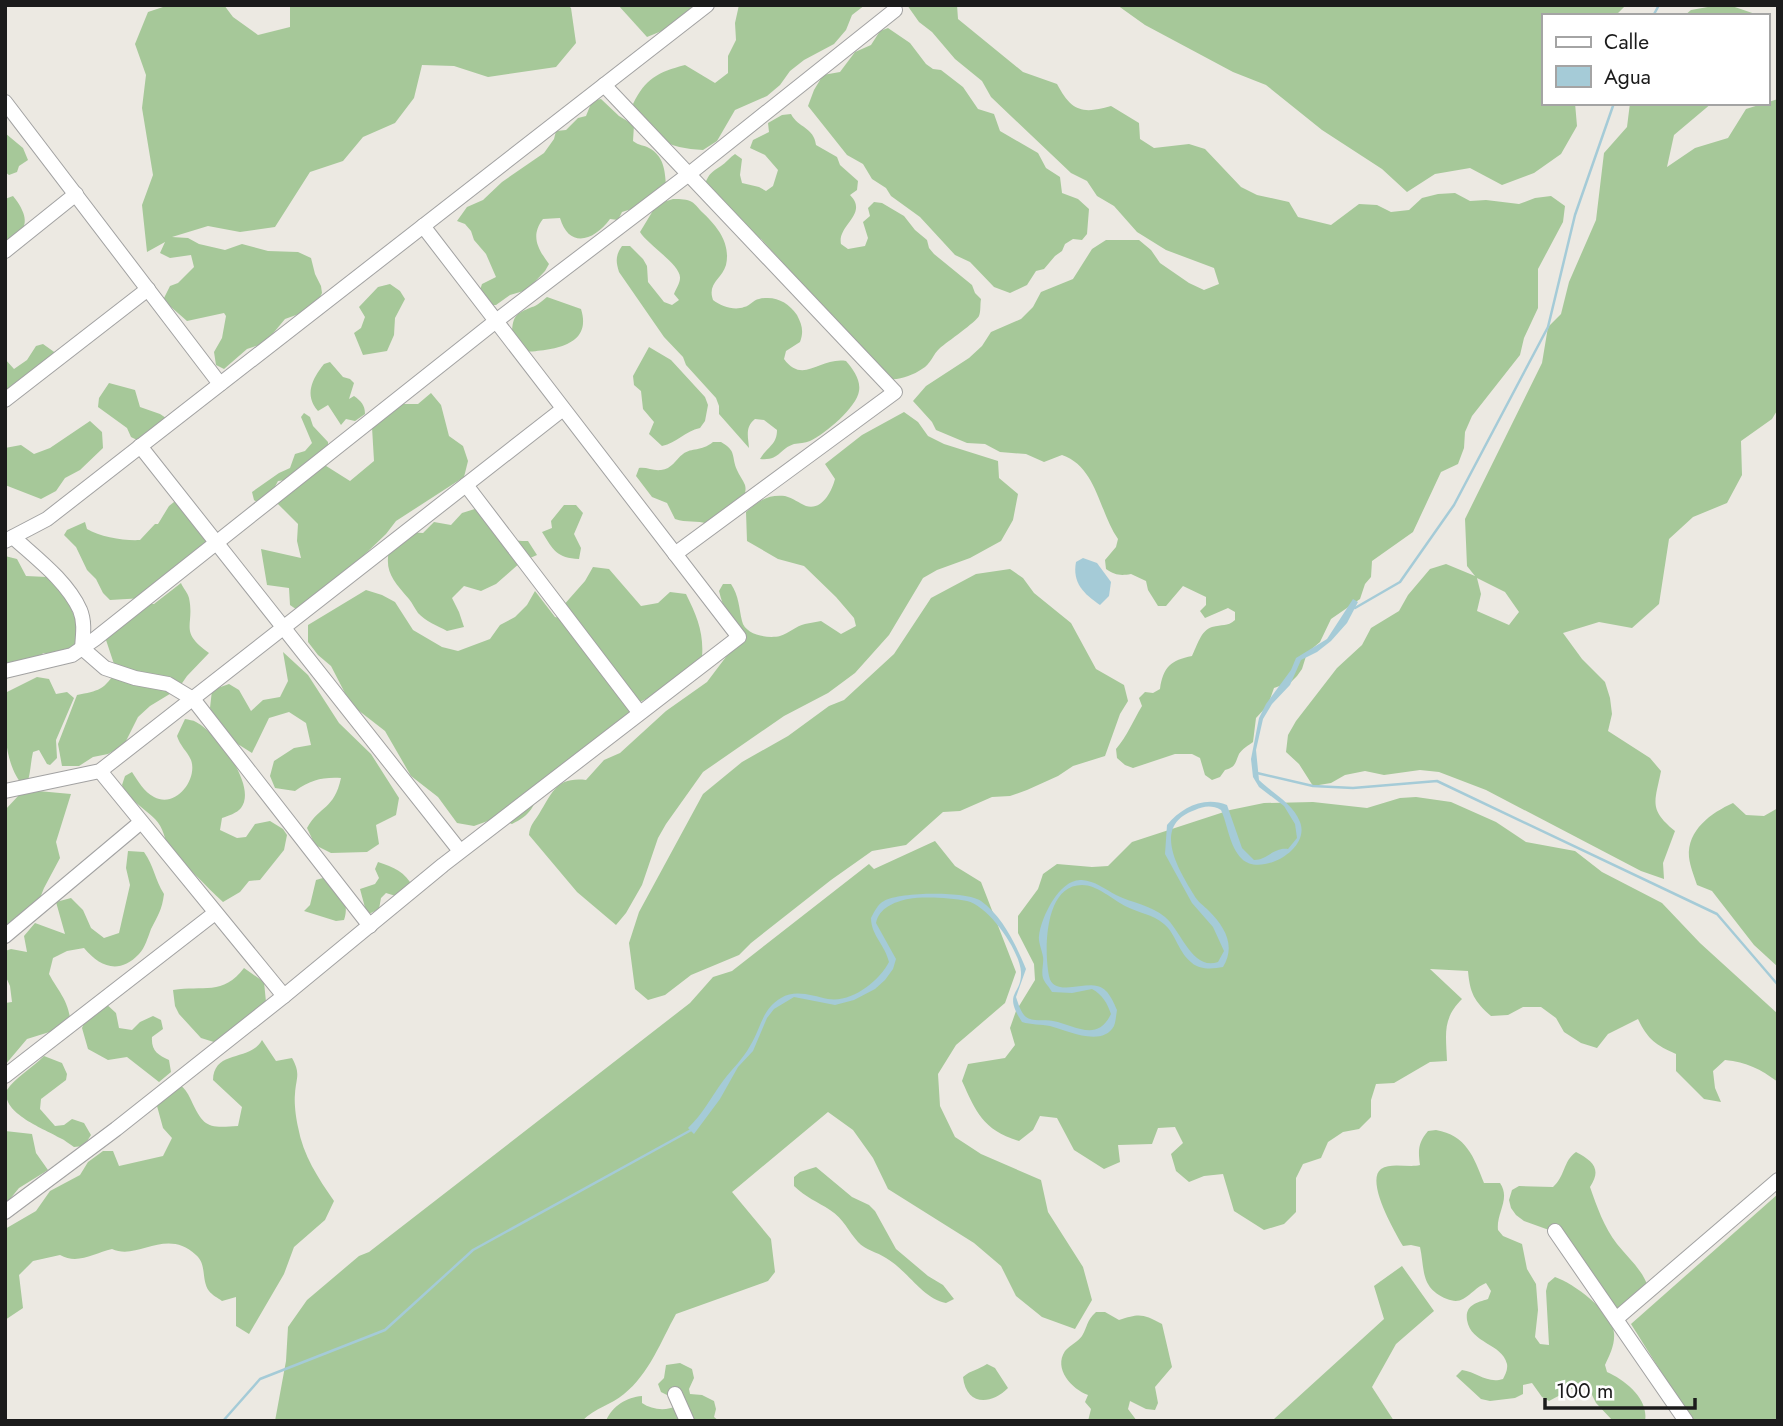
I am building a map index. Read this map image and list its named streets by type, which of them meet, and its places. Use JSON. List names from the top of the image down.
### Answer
{
  "legend": ["Calle", "Agua"],
  "scale_bar": "100 m"
}
